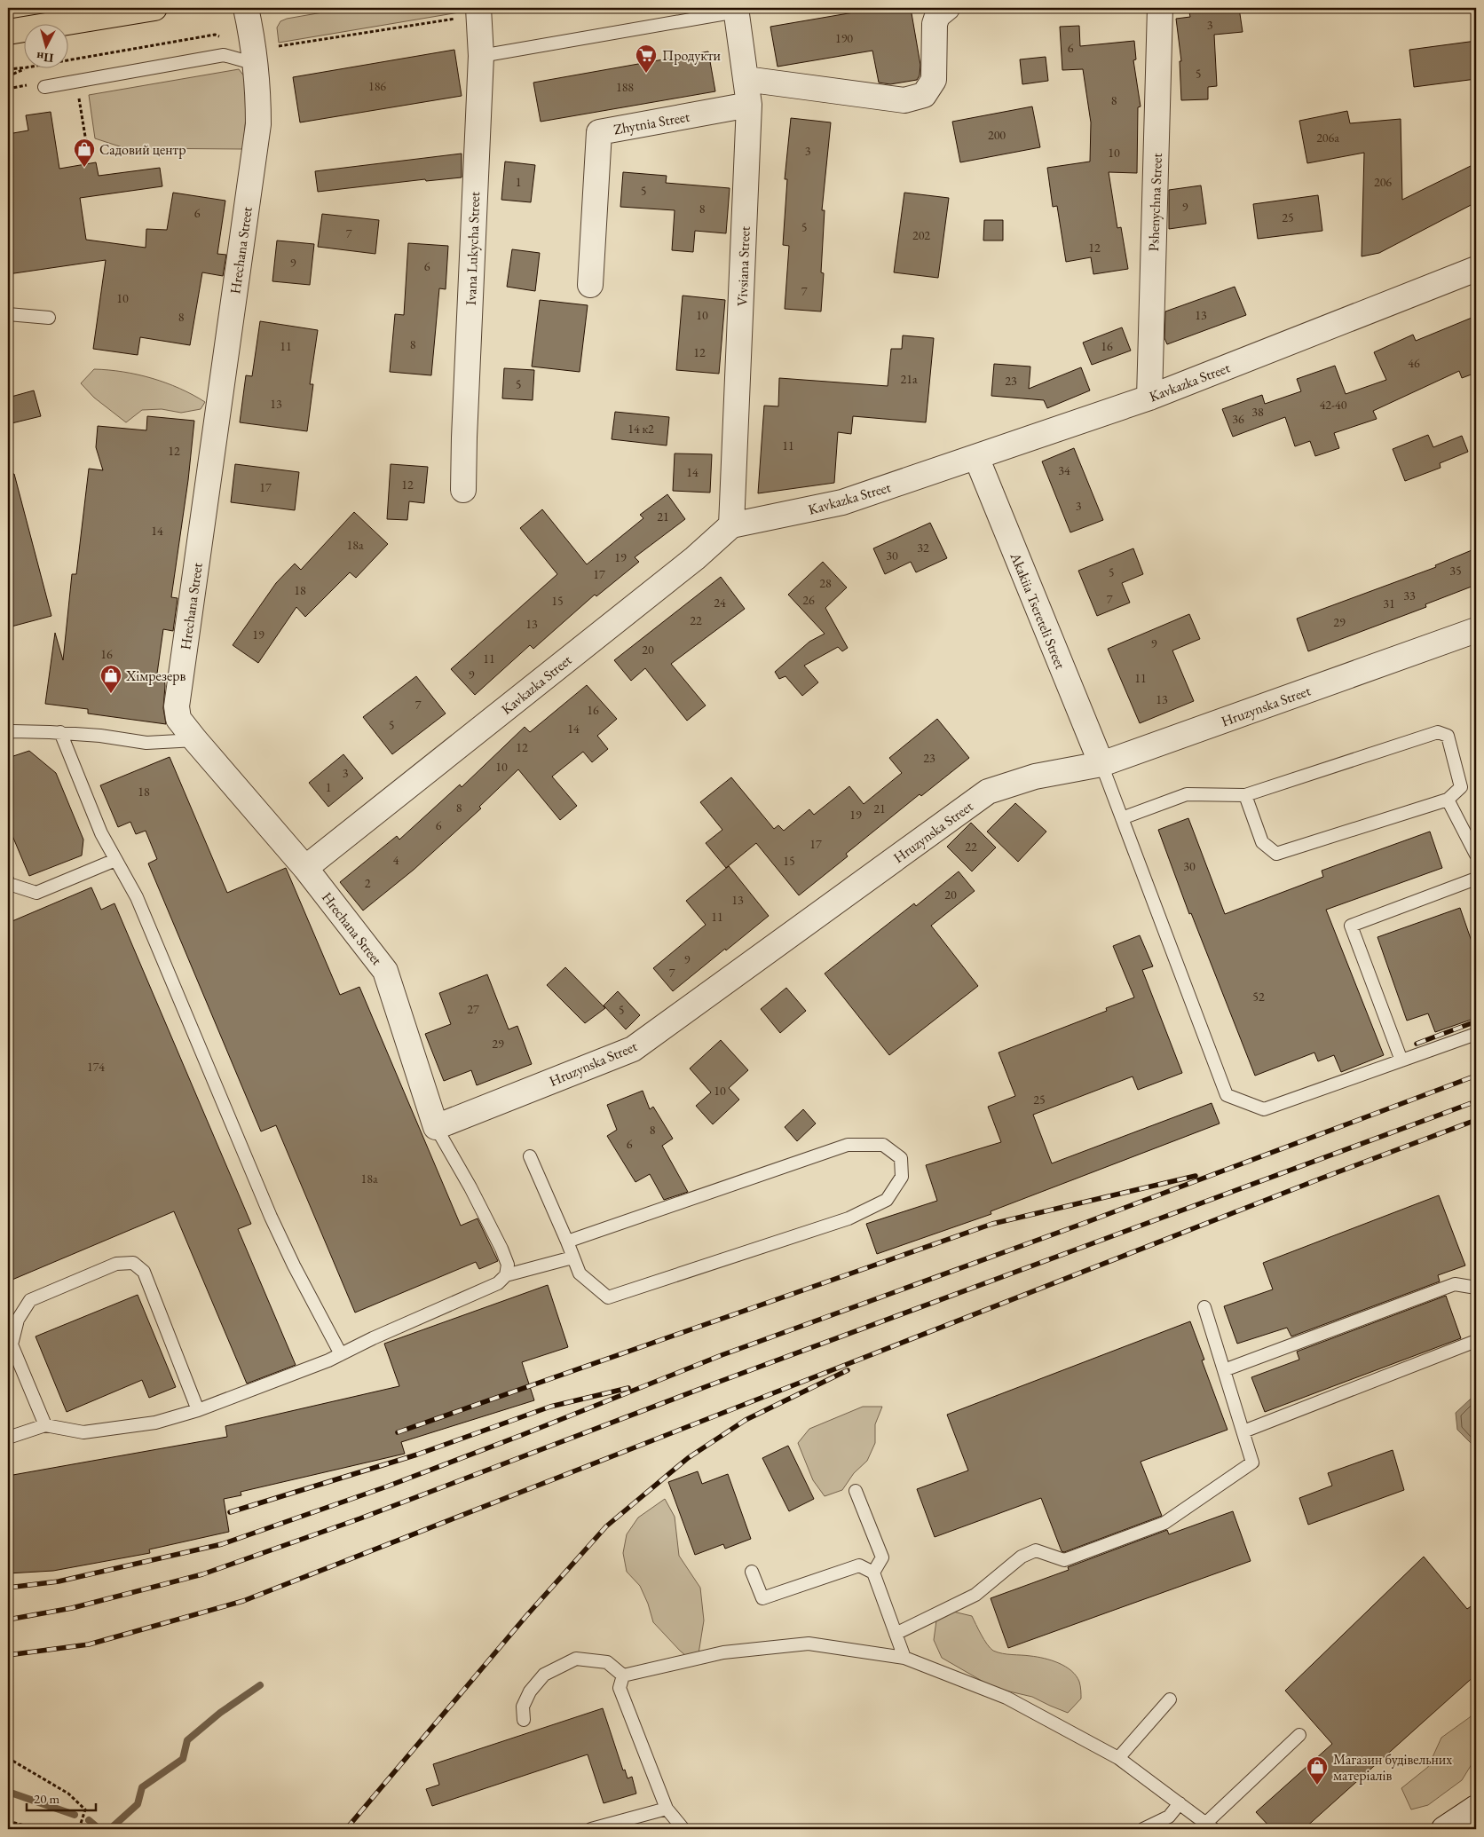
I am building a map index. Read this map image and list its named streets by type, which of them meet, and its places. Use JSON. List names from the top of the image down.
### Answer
{
  "streets": {
    "street": [
      "Zhytnia Street",
      "Pshenychna Street",
      "Ivana Lukycha Street",
      "Hrechana Street",
      "Vivsiana Street",
      "Kavkazka Street",
      "Akakiia Tsereteli Street",
      "Hruzynska Street"
    ]
  },
  "crossings": [
    ["Zhytnia Street", "Vivsiana Street"],
    ["Pshenychna Street", "Kavkazka Street"],
    ["Hrechana Street", "Kavkazka Street"],
    ["Hrechana Street", "Hruzynska Street"],
    ["Vivsiana Street", "Kavkazka Street"],
    ["Kavkazka Street", "Akakiia Tsereteli Street"],
    ["Akakiia Tsereteli Street", "Hruzynska Street"]
  ],
  "places": {
    "supermarket": ["Продукти"],
    "shop": ["Садовий центр", "Хімрезерв", "Магазин будівельних матеріалів"]
  },
  "house_numbers": [
    "3",
    "190",
    "6",
    "5",
    "186",
    "188",
    "8",
    "200",
    "206а",
    "3",
    "10",
    "1",
    "206",
    "5",
    "9",
    "8",
    "6",
    "25",
    "5",
    "7",
    "202",
    "12",
    "9",
    "6",
    "7",
    "10",
    "10",
    "13",
    "8",
    "8",
    "11",
    "16",
    "12",
    "46",
    "21а",
    "23",
    "5",
    "13",
    "42-40",
    "38",
    "36",
    "14 к2",
    "11",
    "12",
    "34",
    "14",
    "12",
    "17",
    "3",
    "21",
    "14",
    "18а",
    "32",
    "30",
    "19",
    "35",
    "5",
    "17",
    "28",
    "18",
    "33",
    "7",
    "26",
    "15",
    "24",
    "31",
    "22",
    "29",
    "13",
    "19",
    "9",
    "20",
    "16",
    "11",
    "9",
    "11",
    "13",
    "7",
    "16",
    "5",
    "14",
    "12",
    "23",
    "10",
    "3",
    "1",
    "18",
    "8",
    "21",
    "19",
    "6",
    "17",
    "22",
    "4",
    "15",
    "30",
    "2",
    "20",
    "13",
    "11",
    "9",
    "7",
    "52",
    "27",
    "5",
    "29",
    "174",
    "10",
    "25",
    "8",
    "6",
    "18а"
  ],
  "scale_bar": "20 m",
  "north": "bottom"
}
